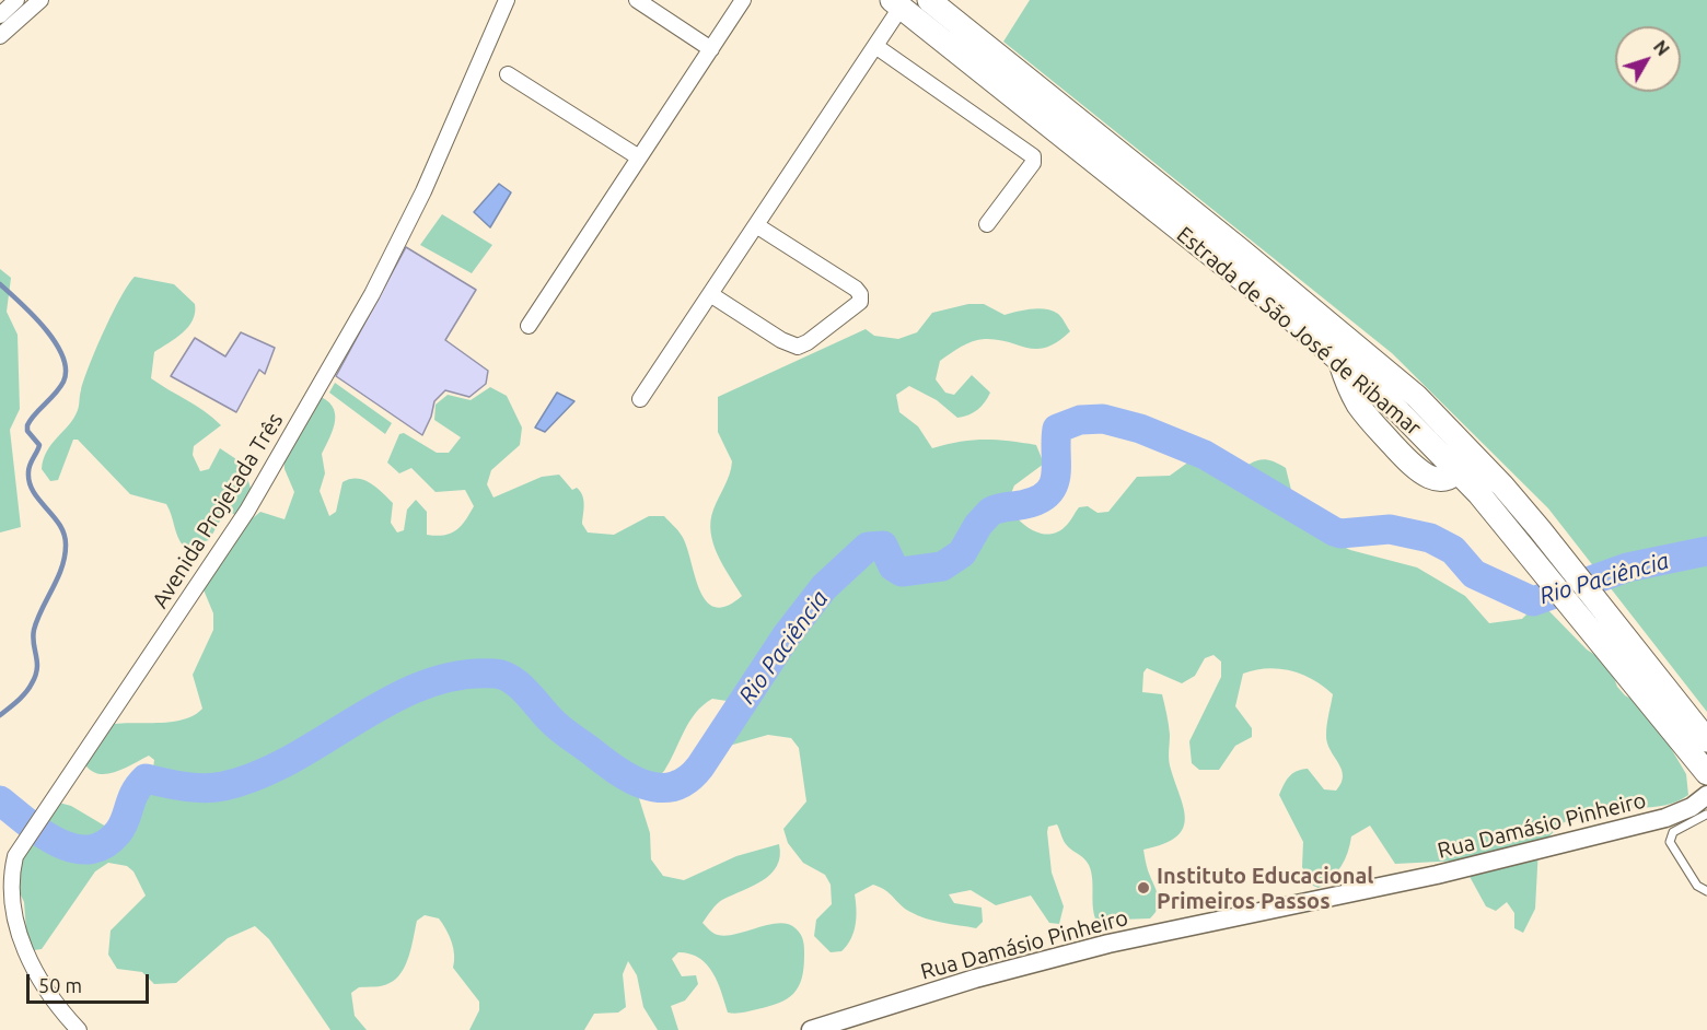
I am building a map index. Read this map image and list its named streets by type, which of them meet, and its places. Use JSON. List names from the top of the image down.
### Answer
{
  "streets": {
    "main road": ["Estrada de São José de Ribamar"],
    "street": ["Avenida Projetada Três", "Rua Damásio Pinheiro"]
  },
  "water": ["Rio Paciência"],
  "places": ["Instituto Educacional Primeiros Passos"],
  "scale_bar": "50 m",
  "north": "top right"
}
